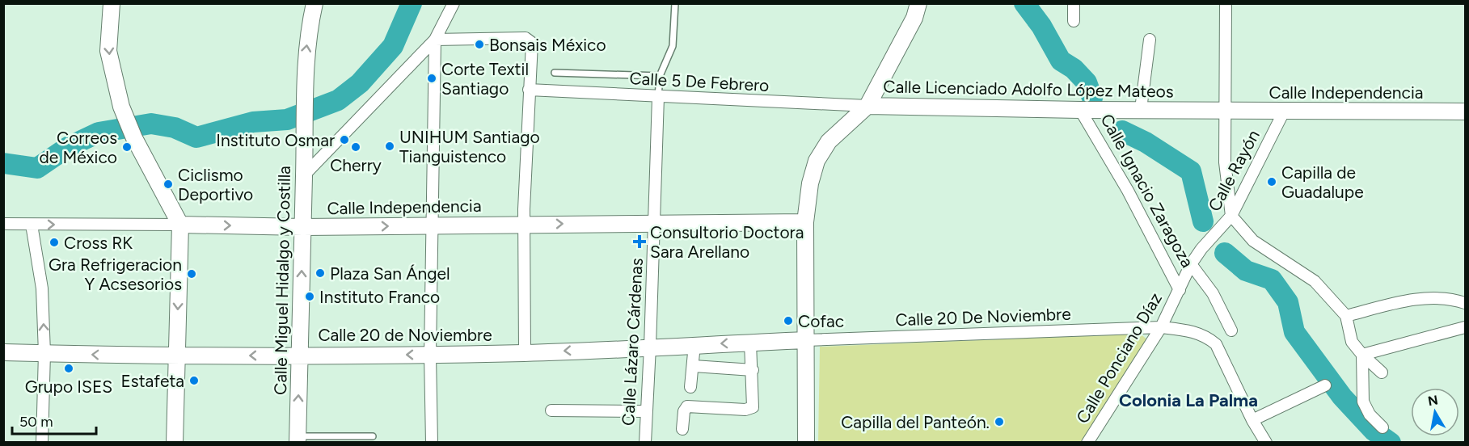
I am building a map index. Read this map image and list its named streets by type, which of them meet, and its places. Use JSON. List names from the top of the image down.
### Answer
{
  "streets": {
    "main road": [
      "Calle Licenciado Adolfo López Mateos",
      "Calle Independencia",
      "Calle Miguel Hidalgo y Costilla",
      "Calle 20 de Noviembre"
    ],
    "street": [
      "Calle 5 De Febrero",
      "Calle Rayón",
      "Calle Ignacio Zaragoza",
      "Calle 20 De Noviembre",
      "Calle Lázaro Cárdenas",
      "Calle Ponciano Díaz"
    ]
  },
  "crossings": [
    ["Calle 5 De Febrero", "Calle Licenciado Adolfo López Mateos"],
    ["Calle 5 De Febrero", "Calle Lázaro Cárdenas"],
    ["Calle Licenciado Adolfo López Mateos", "Calle Independencia"],
    ["Calle Licenciado Adolfo López Mateos", "Calle Ignacio Zaragoza"],
    ["Calle Licenciado Adolfo López Mateos", "Calle 20 De Noviembre"],
    ["Calle Licenciado Adolfo López Mateos", "Calle 20 de Noviembre"],
    ["Calle Independencia", "Calle Rayón"],
    ["Calle Independencia", "Calle Miguel Hidalgo y Costilla"],
    ["Calle Independencia", "Calle Lázaro Cárdenas"],
    ["Calle Rayón", "Calle Ponciano Díaz"],
    ["Calle Ignacio Zaragoza", "Calle Ponciano Díaz"],
    ["Calle Miguel Hidalgo y Costilla", "Calle 20 de Noviembre"],
    ["Calle 20 De Noviembre", "Calle 20 de Noviembre"],
    ["Calle 20 De Noviembre", "Calle Ponciano Díaz"],
    ["Calle 20 de Noviembre", "Calle Lázaro Cárdenas"]
  ],
  "one_way": ["Calle Independencia", "Calle 20 de Noviembre"],
  "districts": ["Colonia La Palma"],
  "places": {
    "other": [
      "Bonsais México",
      "Corte Textil Santiago",
      "Instituto Osmar",
      "UNIHUM Santiago Tianguistenco",
      "Correos de México",
      "Cherry",
      "Capilla de Guadalupe",
      "Ciclismo Deportivo",
      "Cross RK",
      "Plaza San Ángel",
      "Gra Refrigeracion Y Acsesorios",
      "Instituto Franco",
      "Cofac",
      "Grupo ISES",
      "Estafeta",
      "Capilla del Panteón."
    ],
    "health": ["Consultorio Doctora Sara Arellano"]
  },
  "scale_bar": "50 m",
  "north": "top"
}
